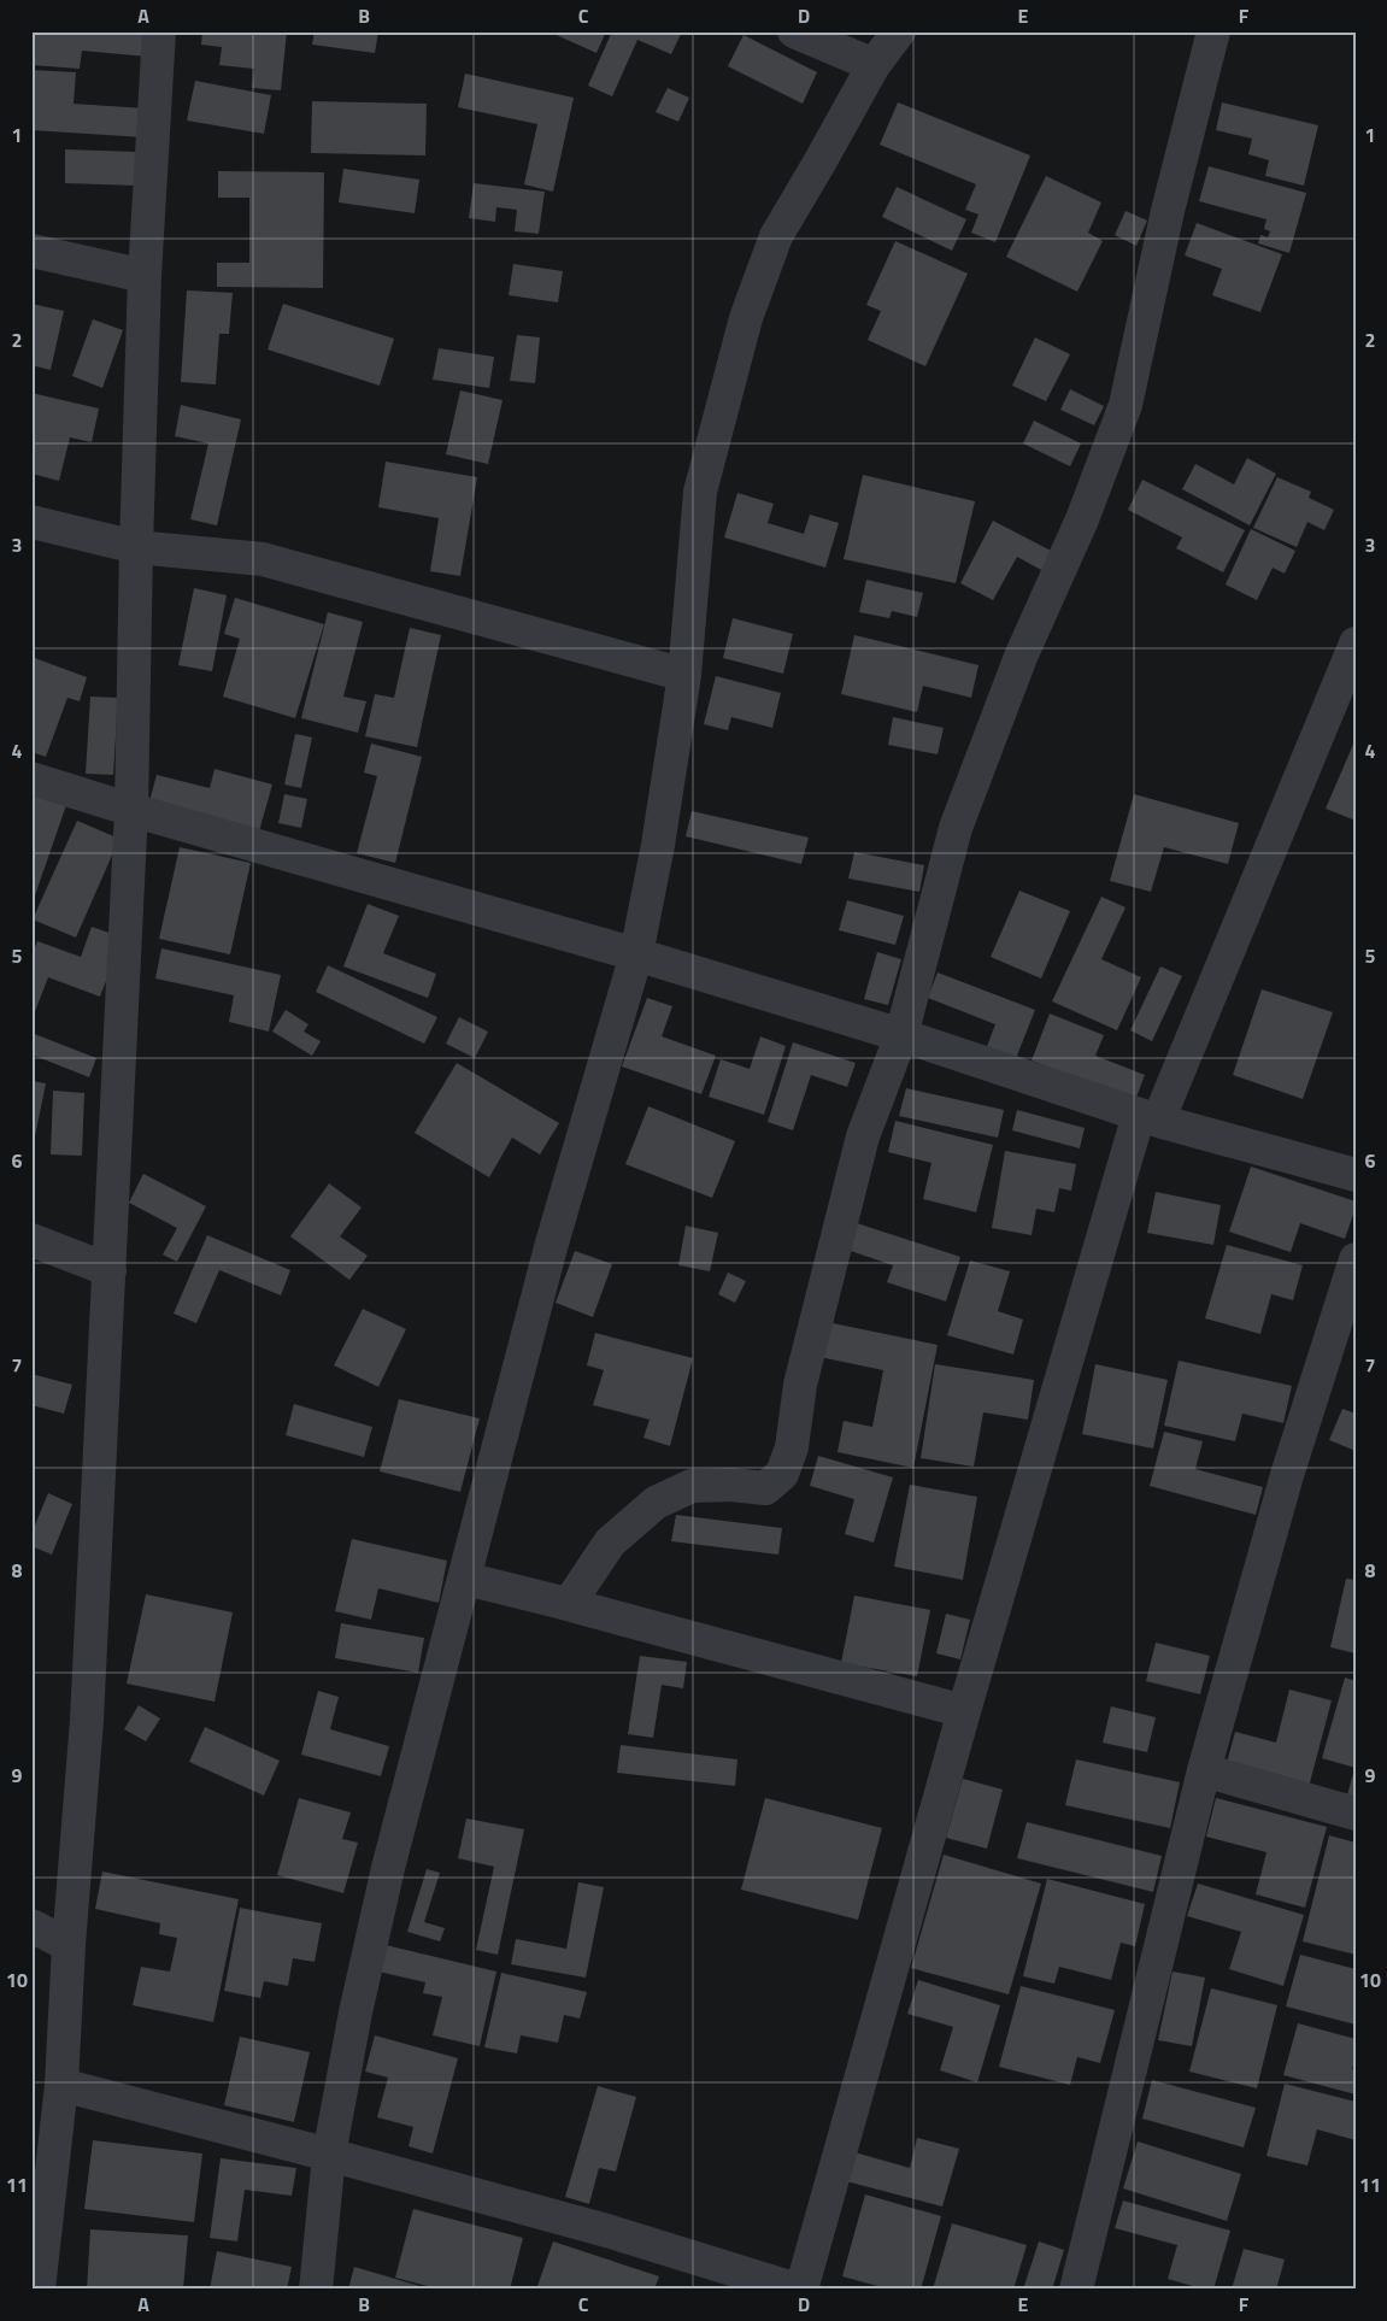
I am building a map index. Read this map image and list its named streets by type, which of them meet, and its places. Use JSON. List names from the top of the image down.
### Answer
{
  "grid": {
    "columns": [
      "A",
      "B",
      "C",
      "D",
      "E",
      "F"
    ],
    "rows": [
      "1",
      "2",
      "3",
      "4",
      "5",
      "6",
      "7",
      "8",
      "9",
      "10",
      "11"
    ]
  }
}
